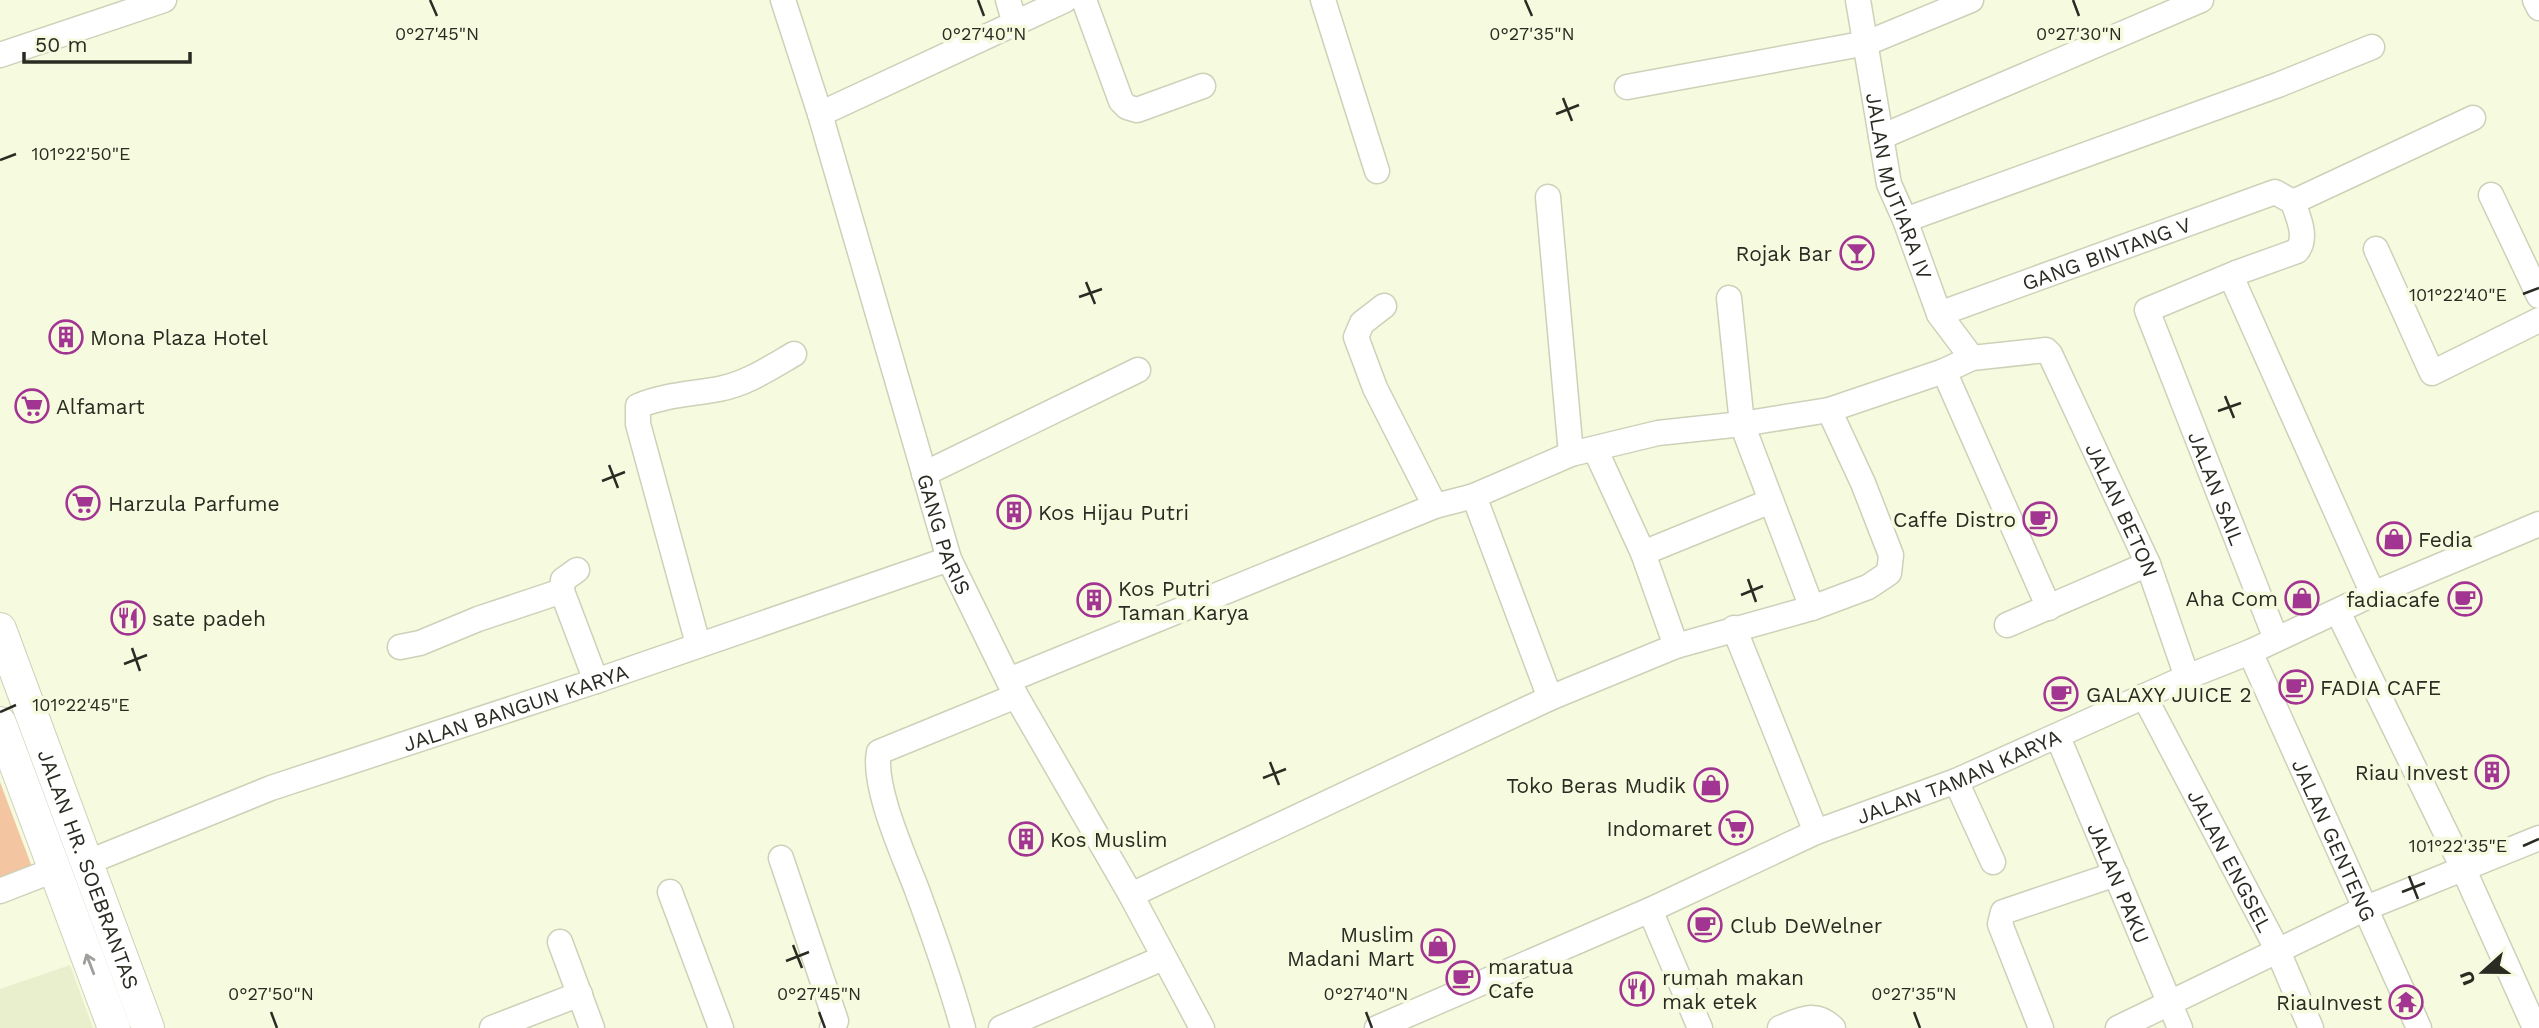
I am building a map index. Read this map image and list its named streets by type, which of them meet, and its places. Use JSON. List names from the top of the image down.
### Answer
{
  "streets": {
    "main road": ["JALAN HR. SOEBRANTAS"],
    "street": [
      "JALAN MUTIARA IV",
      "GANG BINTANG V",
      "JALAN SAIL",
      "JALAN BETON",
      "GANG PARIS",
      "JALAN BANGUN KARYA",
      "JALAN TAMAN KARYA",
      "JALAN GENTENG",
      "JALAN ENGSEL",
      "JALAN PAKU"
    ]
  },
  "crossings": [
    ["JALAN MUTIARA IV", "GANG BINTANG V"],
    ["JALAN MUTIARA IV", "JALAN BETON"],
    ["JALAN SAIL", "JALAN TAMAN KARYA"],
    ["JALAN BETON", "JALAN TAMAN KARYA"],
    ["GANG PARIS", "JALAN BANGUN KARYA"],
    ["JALAN BANGUN KARYA", "JALAN HR. SOEBRANTAS"],
    ["JALAN TAMAN KARYA", "JALAN GENTENG"],
    ["JALAN TAMAN KARYA", "JALAN ENGSEL"],
    ["JALAN TAMAN KARYA", "JALAN PAKU"]
  ],
  "places": {
    "bar": ["Rojak Bar"],
    "building": [
      "Mona Plaza Hotel",
      "Kos Hijau Putri",
      "Kos Putri Taman Karya",
      "Riau Invest",
      "Kos Muslim"
    ],
    "supermarket": ["Alfamart", "Harzula Parfume", "Indomaret"],
    "cafe": [
      "Caffe Distro",
      "fadiacafe",
      "FADIA CAFE",
      "GALAXY JUICE 2",
      "Club DeWelner",
      "maratua Cafe"
    ],
    "shop": [
      "Fedia",
      "Aha Com",
      "Toko Beras Mudik",
      "Muslim Madani Mart"
    ],
    "restaurant": ["sate padeh", "rumah makan mak etek"],
    "temple": ["RiauInvest"]
  },
  "scale_bar": "50 m",
  "north": "left",
  "coordinates": [
    "0°27'45\"N",
    "0°27'40\"N",
    "0°27'35\"N",
    "0°27'30\"N",
    "101°22'50\"E",
    "101°22'40\"E",
    "101°22'45\"E",
    "101°22'35\"E",
    "0°27'50\"N"
  ]
}
